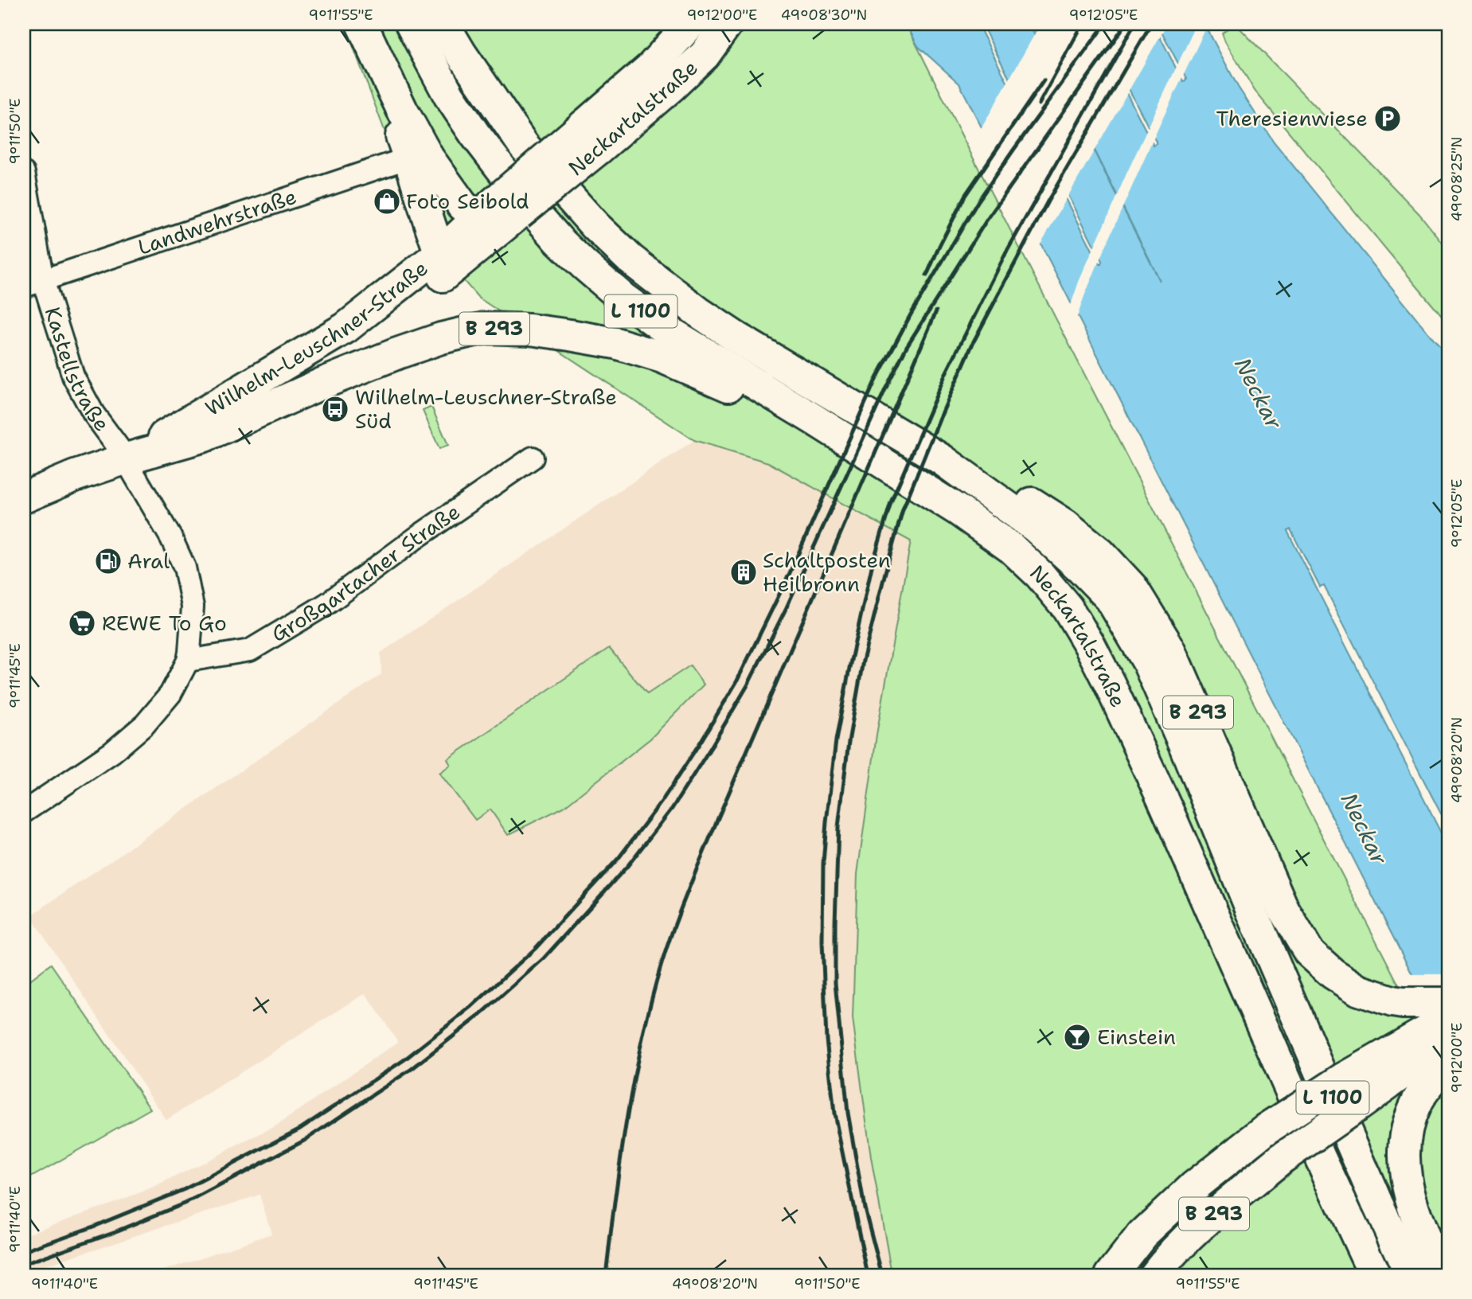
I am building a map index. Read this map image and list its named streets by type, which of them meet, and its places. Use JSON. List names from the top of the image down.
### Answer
{
  "streets": {
    "main road": [
      "Neckartalstraße",
      "L 1100",
      "B 293",
      "Wilhelm-Leuschner-Straße"
    ],
    "street": ["Landwehrstraße", "Kastellstraße", "Großgartacher Straße"]
  },
  "crossings": [
    ["Neckartalstraße", "B 293"],
    ["Neckartalstraße", "Wilhelm-Leuschner-Straße"],
    ["Landwehrstraße", "Kastellstraße"],
    ["Wilhelm-Leuschner-Straße", "Kastellstraße"]
  ],
  "water": ["Neckar"],
  "places": {
    "parking": ["Theresienwiese"],
    "shop": ["Foto Seibold"],
    "bus stop": ["Wilhelm-Leuschner-Straße Süd"],
    "fuel station": ["Aral"],
    "building": ["Schaltposten Heilbronn"],
    "supermarket": ["REWE To Go"],
    "bar": ["Einstein"]
  },
  "coordinates": [
    "9°11'55\"E",
    "9°12'00\"E",
    "49°08'30\"N",
    "9°12'05\"E",
    "9°11'50\"E",
    "49°08'25\"N",
    "9°11'45\"E",
    "49°08'20\"N",
    "9°11'40\"E"
  ]
}
